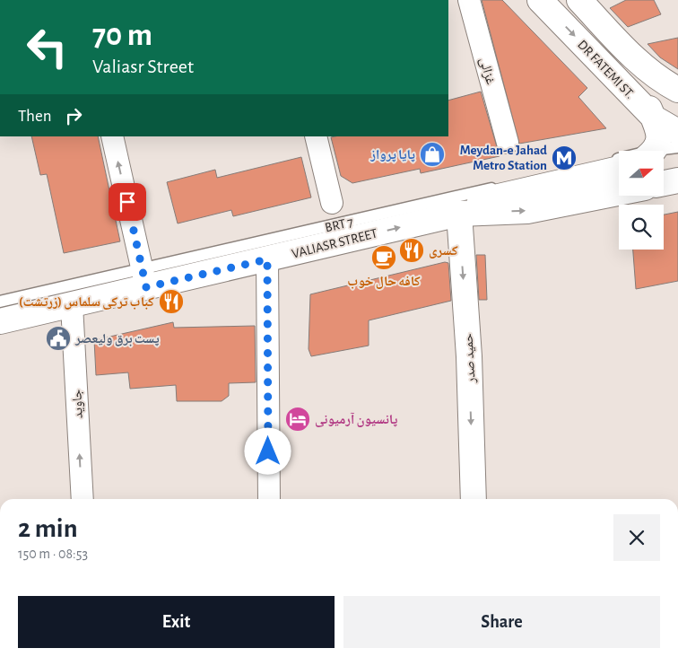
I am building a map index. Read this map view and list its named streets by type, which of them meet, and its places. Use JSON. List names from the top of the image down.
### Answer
{
  "streets": {
    "main road": ["DR FATEMI ST.", "VALIASR STREET", "حمید صدر"],
    "street": ["غزالی", "جاوید"],
    "lane": ["BRT 7"]
  },
  "crossings": [
    ["BRT 7", "VALIASR STREET"],
    ["VALIASR STREET", "حمید صدر"],
    ["VALIASR STREET", "جاوید"]
  ],
  "one_way": ["حمید صدر"],
  "places": {
    "shop": ["پایا پرواز"],
    "metro station": ["Meydan-e Jahad Metro Station"],
    "restaurant": ["كسرى", "کباب ترکی سلماس (زرتشت)"],
    "cafe": ["کافه حال خوب"],
    "public building": ["پست برق ولیعصر"],
    "hotel": ["پانسیون آرمیونی"]
  },
  "north": "right",
  "page": {
    "turn": ["70 m", "Valiasr Street"],
    "then": "Then",
    "heading": ["2 min", "150 m · 08:53"],
    "buttons": ["Exit", "Share"]
  }
}
